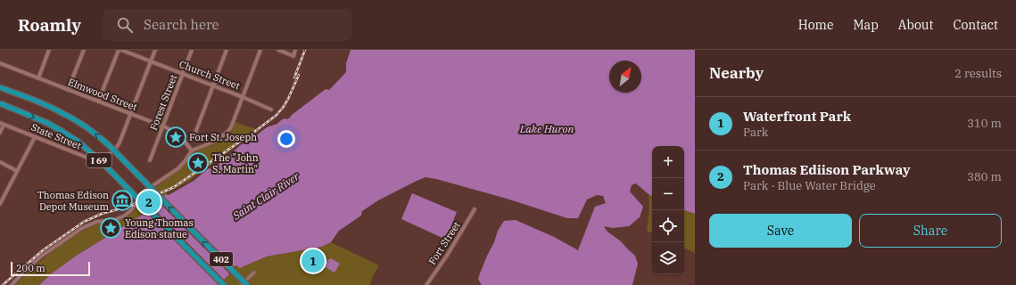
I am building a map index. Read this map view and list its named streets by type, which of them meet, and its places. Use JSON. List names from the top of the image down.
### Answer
{
  "streets": {
    "highway": ["I 69", "402"],
    "street": [
      "Church Street",
      "Elmwood Street",
      "Forest Street",
      "State Street",
      "Fort Street"
    ]
  },
  "crossings": [
    ["Church Street", "Forest Street"],
    ["Elmwood Street", "Forest Street"],
    ["Elmwood Street", "State Street"],
    ["I 69", "402"]
  ],
  "water": ["Lake Huron", "Saint Clair River"],
  "places": {
    "place": ["Fort St. Joseph", "The \"John S. Martin\"", "Young Thomas Edison statue"],
    "museum": ["Thomas Edison Depot Museum"]
  },
  "scale_bar": "200 m",
  "north": "top right",
  "page": {
    "header": "Roamly",
    "search": "Search here",
    "nav": [
      "Home",
      "Map",
      "About",
      "Contact"
    ],
    "heading": ["Nearby", "2 results"],
    "list": [
      {
        "mark": "1",
        "name": "Waterfront Park",
        "note": "Park",
        "value": "310 m"
      },
      {
        "mark": "2",
        "name": "Thomas Ediison Parkway",
        "note": "Park · Blue Water Bridge",
        "value": "380 m"
      }
    ],
    "map_buttons": ["+", "−"],
    "pins": ["2", "1"],
    "buttons": ["Save", "Share"],
    "scale": "200 m"
  }
}
